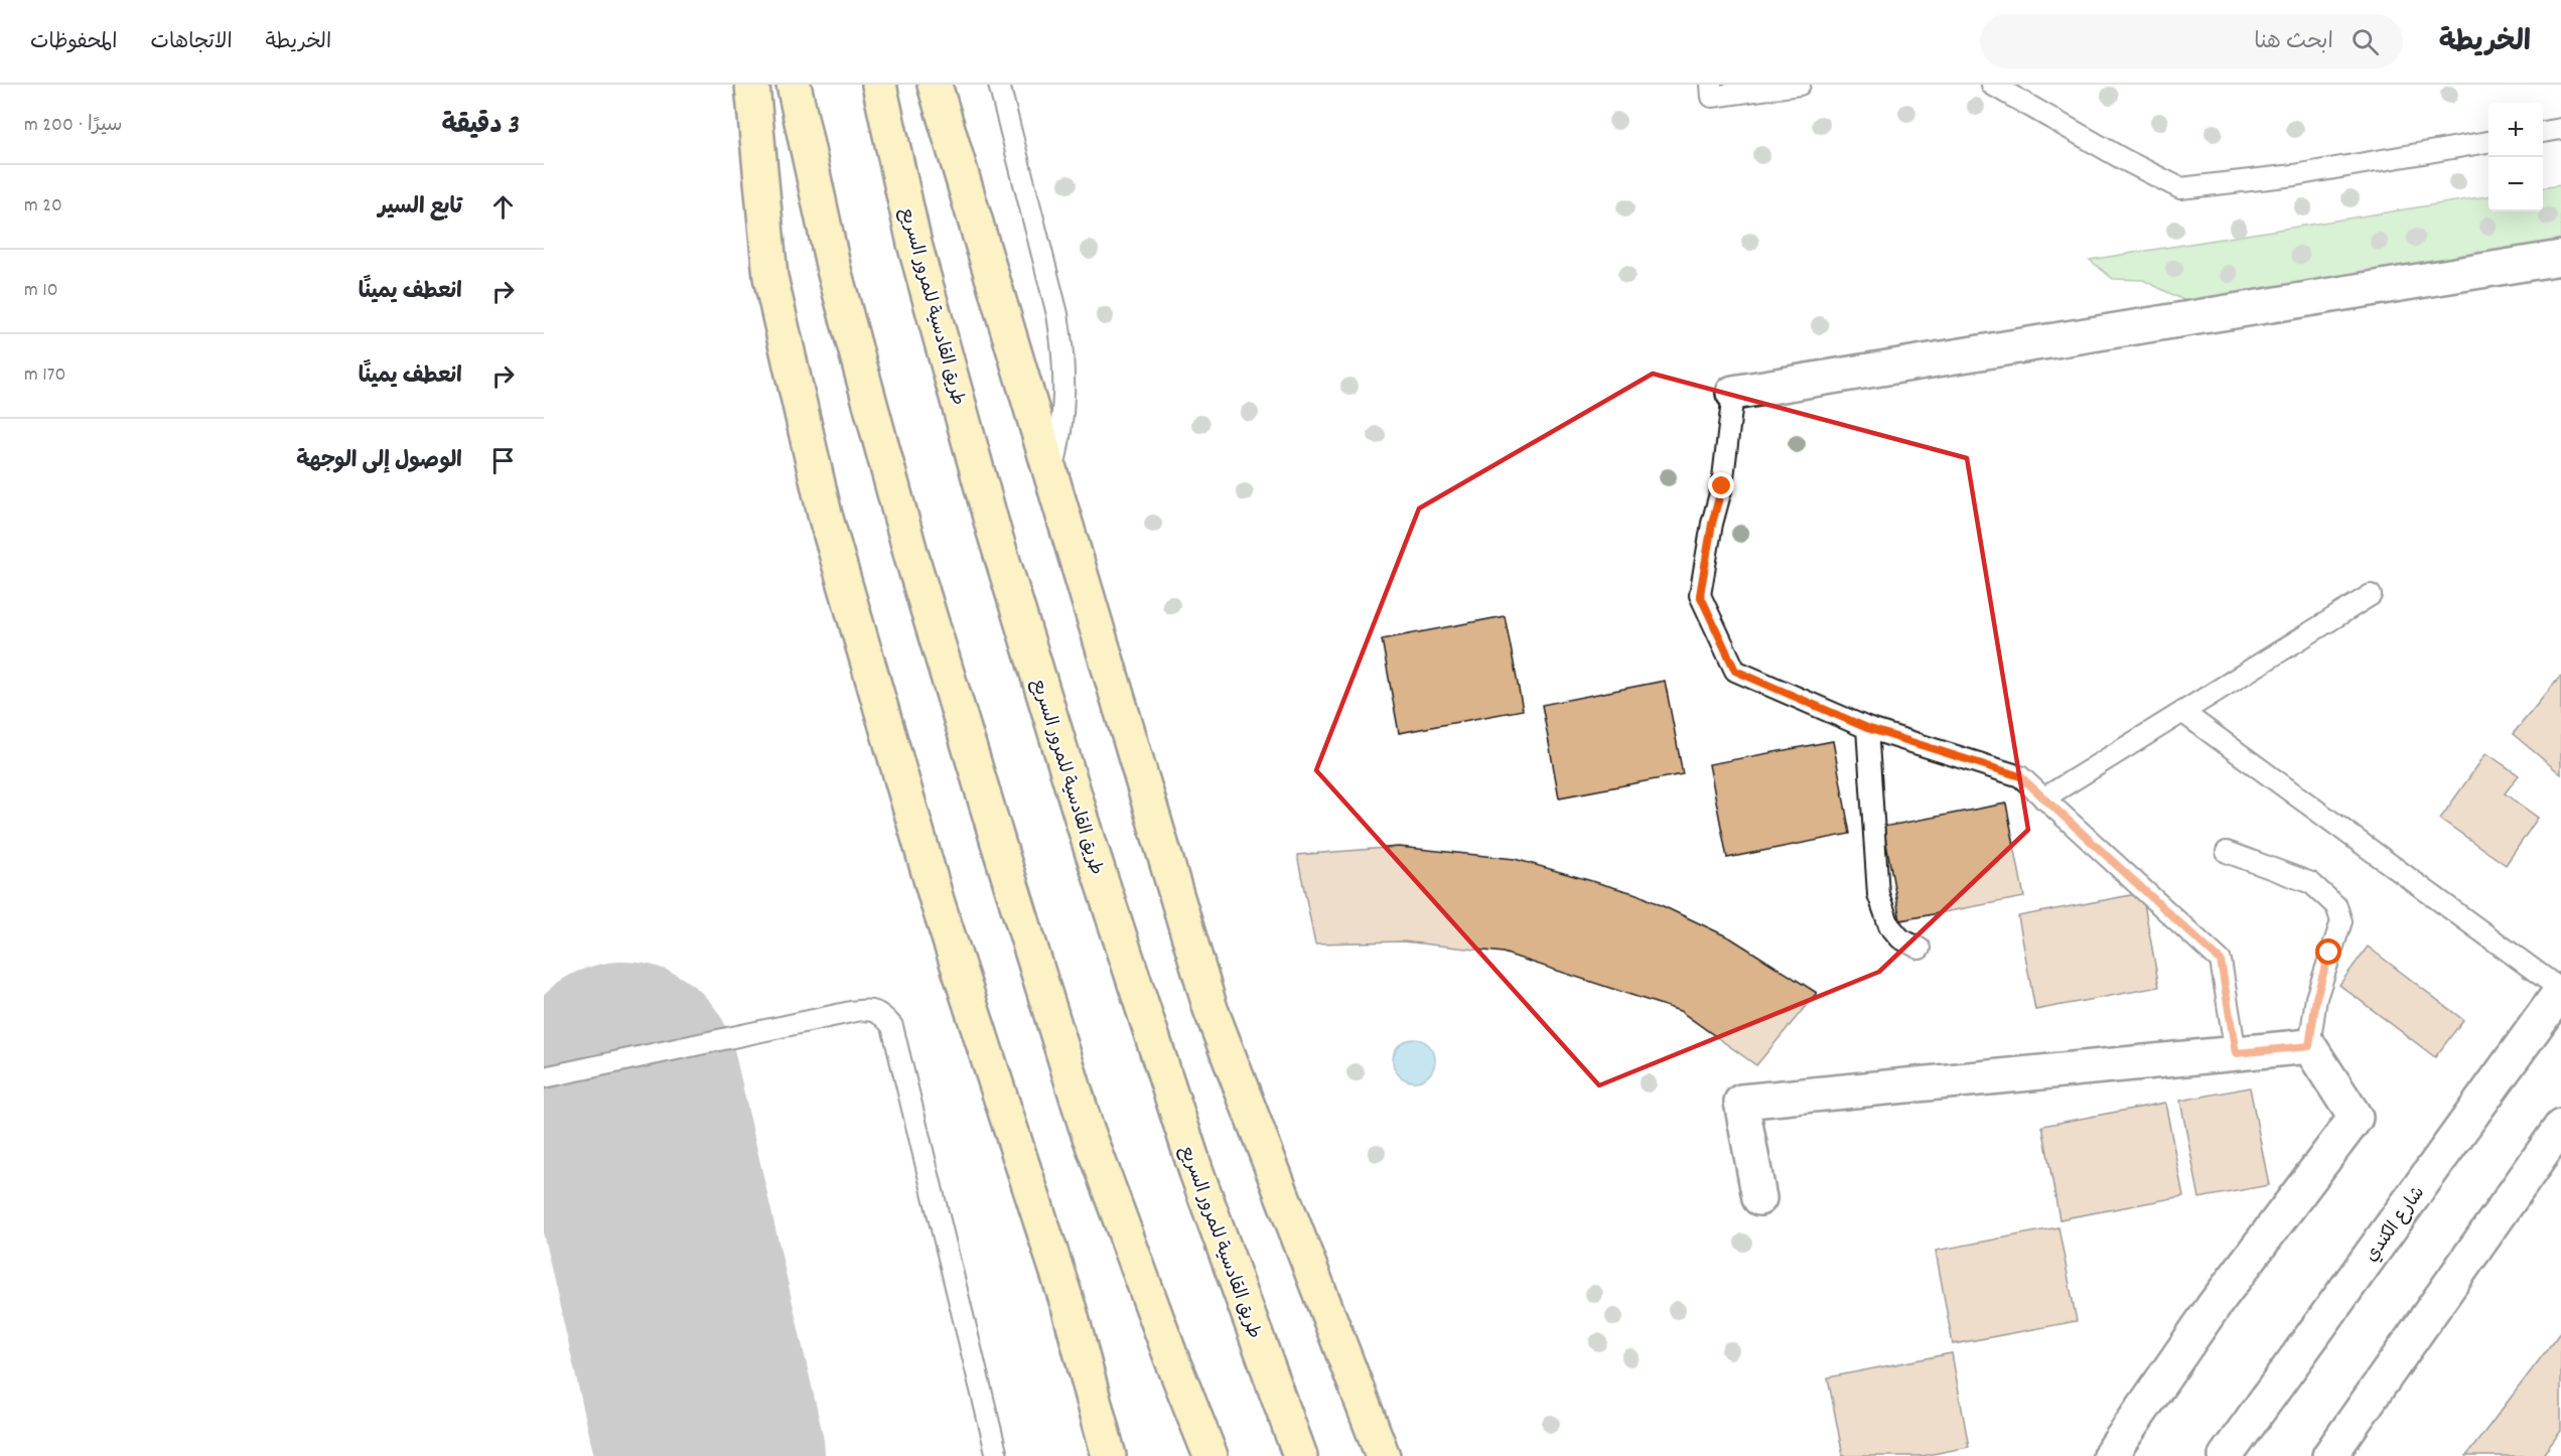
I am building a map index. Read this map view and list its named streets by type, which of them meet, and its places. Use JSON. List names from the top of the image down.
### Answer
{
  "streets": {
    "highway": ["طريق القادسية للمرور السريع"],
    "street": ["شارع الكندي"]
  },
  "page": {
    "header": "الخريطة",
    "search": "ابحث هنا",
    "nav": ["الخريطة", "الاتجاهات", "المحفوظات"],
    "heading": ["3 دقيقة", "سيرًا · 200 m"],
    "map_buttons": ["+", "−"],
    "list": [
      ["تابع السير", "20 m"],
      ["انعطف يمينًا", "10 m"],
      ["انعطف يمينًا", "170 m"],
      "الوصول إلى الوجهة"
    ]
  }
}
